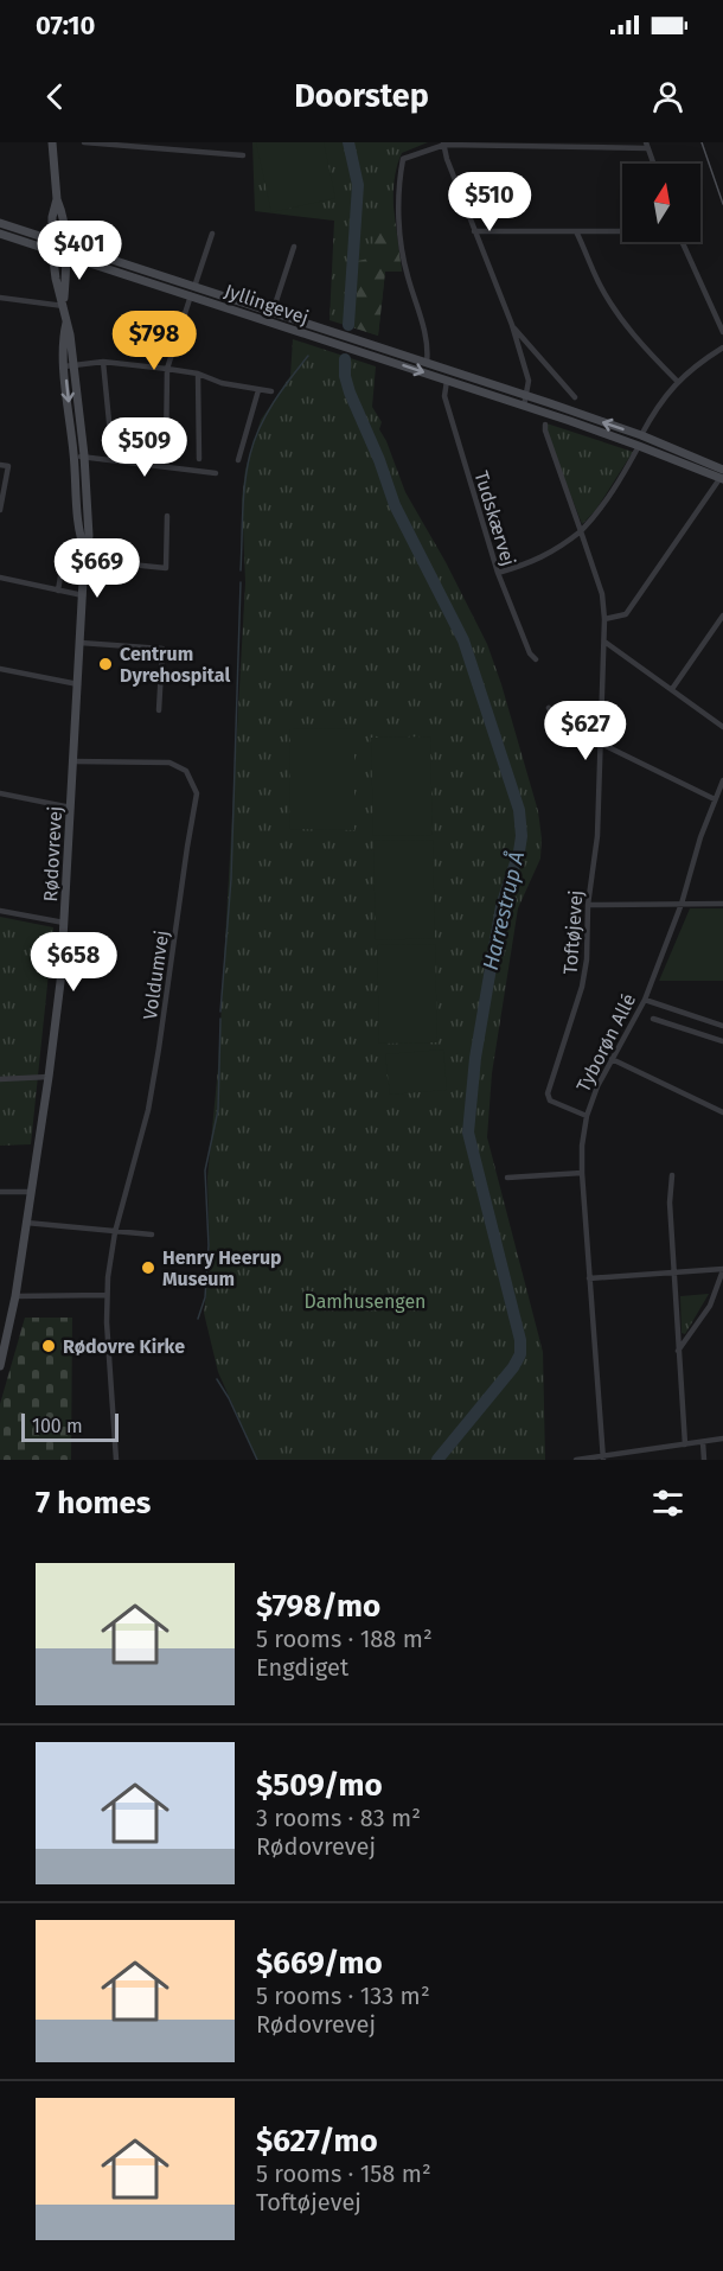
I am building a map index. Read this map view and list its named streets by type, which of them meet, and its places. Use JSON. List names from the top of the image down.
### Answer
{
  "streets": {
    "street": [
      "Jyllingevej",
      "Tudskærvej",
      "Rødovrevej",
      "Toftøjevej",
      "Voldumvej",
      "Tyborøn Allé"
    ]
  },
  "crossings": [
    ["Jyllingevej", "Tudskærvej"],
    ["Jyllingevej", "Rødovrevej"],
    ["Rødovrevej", "Voldumvej"],
    ["Toftøjevej", "Tyborøn Allé"]
  ],
  "water": ["Harrestrup Å"],
  "parks": ["Damhusengen"],
  "places": ["Centrum Dyrehospital", "Henry Heerup Museum", "Rødovre Kirke"],
  "scale_bar": "100 m",
  "north": "top",
  "page": {
    "status": "07:10",
    "header": "Doorstep",
    "price": [
      "$510",
      "$401",
      "$798",
      "$509",
      "$669",
      "$627",
      "$658"
    ],
    "scale": "100 m",
    "heading": "7 homes",
    "list": [
      {
        "name": "$798/mo",
        "note": "5 rooms · 188 m² · Engdiget"
      },
      {
        "name": "$509/mo",
        "note": "3 rooms · 83 m² · Rødovrevej"
      },
      {
        "name": "$669/mo",
        "note": "5 rooms · 133 m² · Rødovrevej"
      },
      {
        "name": "$627/mo",
        "note": "5 rooms · 158 m² · Toftøjevej"
      }
    ]
  }
}
